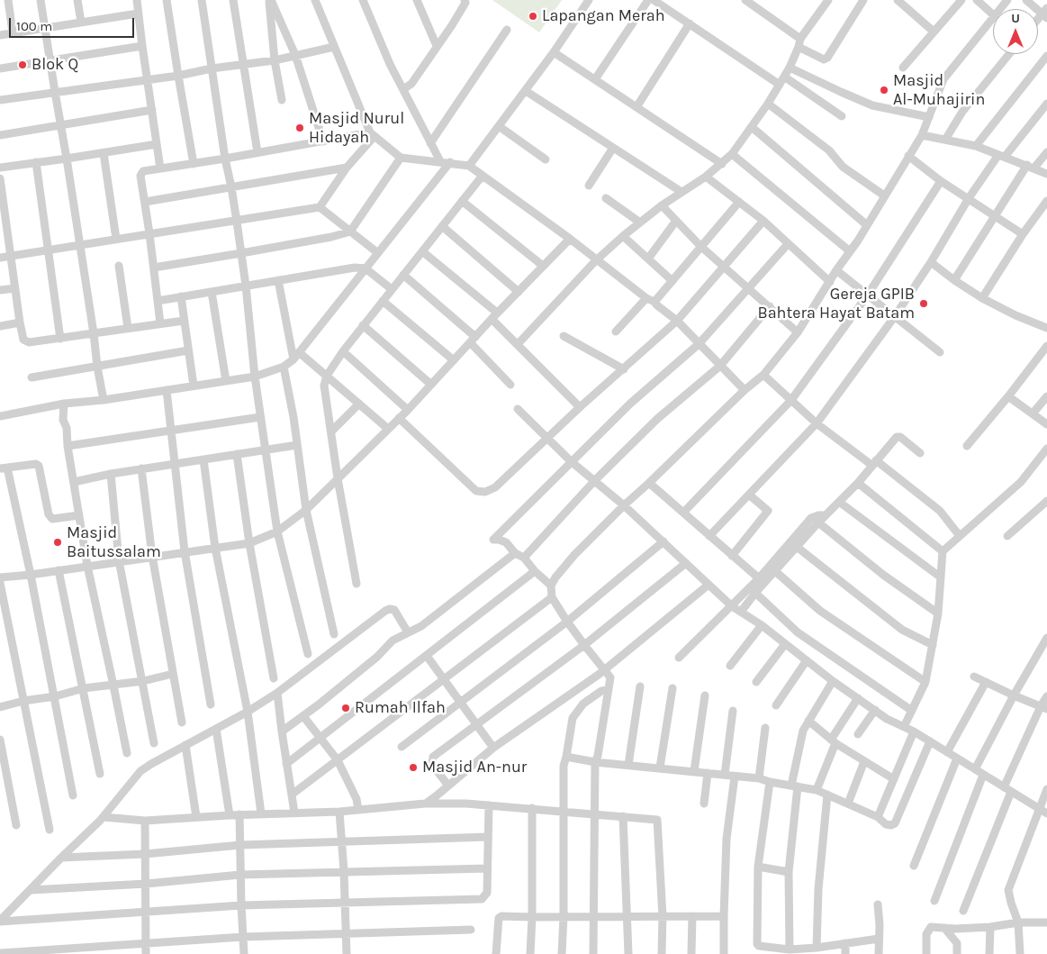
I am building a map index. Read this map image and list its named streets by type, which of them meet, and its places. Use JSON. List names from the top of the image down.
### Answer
{
  "places": [
    "Lapangan Merah",
    "Blok Q",
    "Masjid Al-Muhajirin",
    "Masjid Nurul Hidayah",
    "Gereja GPIB Bahtera Hayat Batam",
    "Masjid Baitussalam",
    "Rumah Ilfah",
    "Masjid An-nur"
  ],
  "scale_bar": "100 m",
  "north": "top"
}
